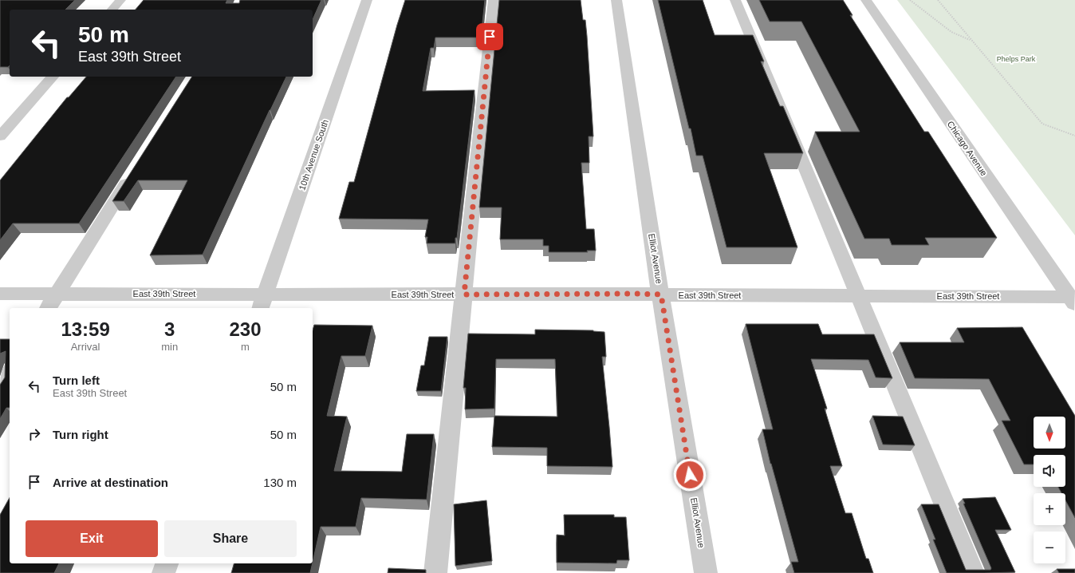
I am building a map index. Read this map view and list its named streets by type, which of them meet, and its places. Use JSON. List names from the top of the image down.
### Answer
{
  "streets": {
    "street": [
      "Chicago Avenue",
      "10th Avenue South",
      "Elliot Avenue",
      "East 39th Street"
    ]
  },
  "crossings": [
    ["Chicago Avenue", "East 39th Street"],
    ["10th Avenue South", "East 39th Street"],
    ["Elliot Avenue", "East 39th Street"]
  ],
  "parks": ["Phelps Park"],
  "north": "bottom",
  "page": {
    "turn": ["50 m", "East 39th Street"],
    "eta": [
      "13:59",
      "Arrival",
      "3",
      "min",
      "230",
      "m"
    ],
    "list": [
      {
        "name": "Turn left",
        "note": "East 39th Street",
        "value": "50 m"
      },
      {
        "name": "Turn right",
        "value": "50 m"
      },
      {
        "name": "Arrive at destination",
        "value": "130 m"
      }
    ],
    "map_buttons": ["+", "−"],
    "buttons": ["Exit", "Share"]
  }
}
